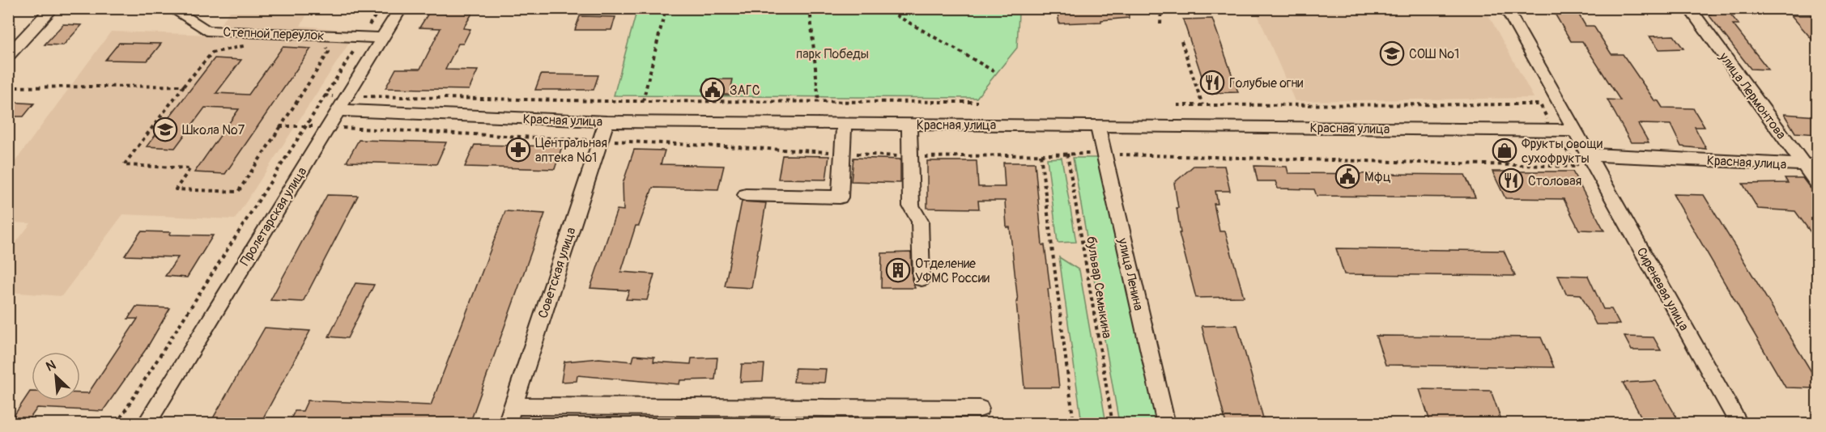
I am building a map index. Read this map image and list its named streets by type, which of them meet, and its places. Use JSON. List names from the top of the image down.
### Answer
{
  "streets": {
    "street": [
      "Степной переулок",
      "улица Лермонтова",
      "Красная улица",
      "Пролетарская улица",
      "Советская улица",
      "улица Ленина",
      "Сиреневая улица"
    ],
    "path": ["бульвар Семыкина"]
  },
  "crossings": [
    ["Степной переулок", "Пролетарская улица"],
    ["улица Лермонтова", "Красная улица"],
    ["Красная улица", "Пролетарская улица"],
    ["Красная улица", "Советская улица"],
    ["Красная улица", "улица Ленина"],
    ["Красная улица", "Сиреневая улица"]
  ],
  "parks": ["парк Победы"],
  "places": {
    "school or university": ["СОШ №1", "Школа №7"],
    "restaurant": ["Голубые огни", "Столовая"],
    "public building": ["ЗАГС", "Мфц"],
    "pharmacy": ["Центральная аптека №1"],
    "shop": ["Фрукты овощи сухофрукты"],
    "building": ["Отделение УФМС России"]
  },
  "north": "top left"
}
